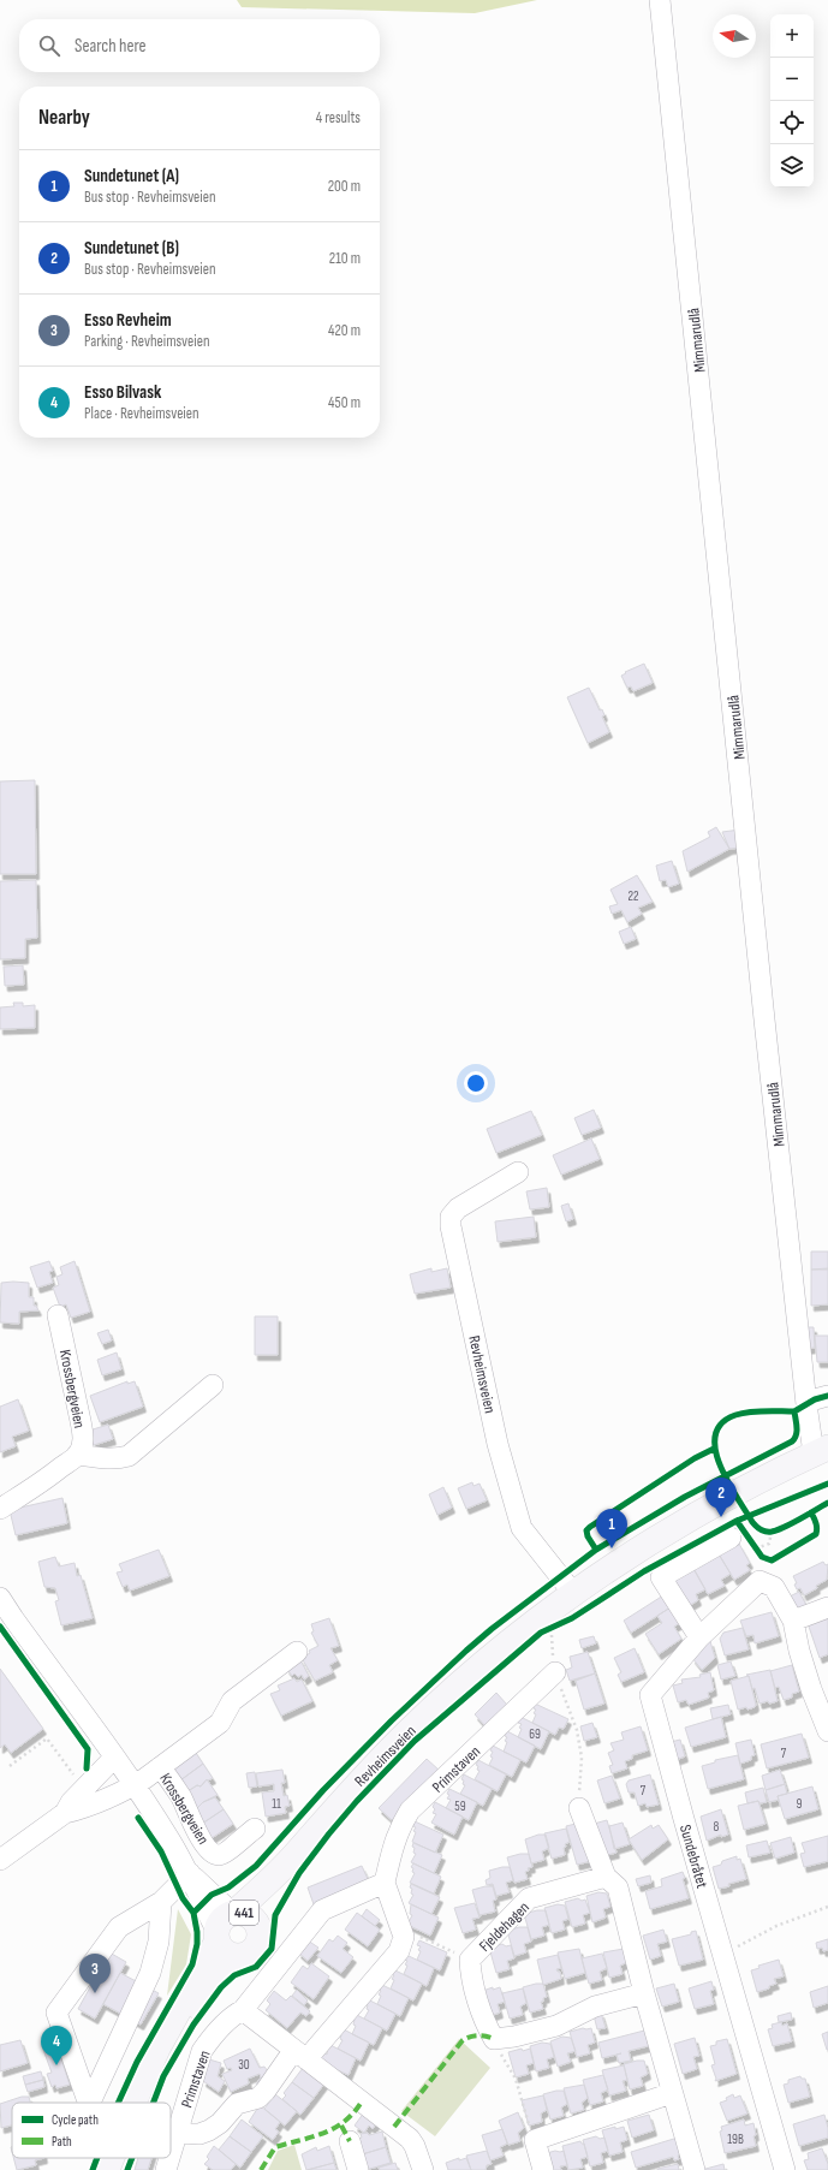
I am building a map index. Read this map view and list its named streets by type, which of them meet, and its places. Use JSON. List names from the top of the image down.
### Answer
{
  "streets": {
    "main road": ["Revheimsveien", "441"],
    "street": [
      "Mimmarudlå",
      "Krossbergveien",
      "Primstaven",
      "Sundebråtet",
      "Fjeldehagen"
    ]
  },
  "crossings": [
    ["Mimmarudlå", "Revheimsveien"],
    ["Revheimsveien", "Krossbergveien"],
    ["Revheimsveien", "441"],
    ["Krossbergveien", "441"]
  ],
  "house_numbers": [
    "22",
    "69",
    "7",
    "7",
    "11",
    "9",
    "59",
    "8",
    "30",
    "19B"
  ],
  "legend": ["Cycle path", "Path"],
  "north": "left",
  "page": {
    "map_buttons": ["+", "−"],
    "search": "Search here",
    "heading": ["Nearby", "4 results"],
    "list": [
      {
        "mark": "1",
        "name": "Sundetunet (A)",
        "note": "Bus stop · Revheimsveien",
        "value": "200 m"
      },
      {
        "mark": "2",
        "name": "Sundetunet (B)",
        "note": "Bus stop · Revheimsveien",
        "value": "210 m"
      },
      {
        "mark": "3",
        "name": "Esso Revheim",
        "note": "Parking · Revheimsveien",
        "value": "420 m"
      },
      {
        "mark": "4",
        "name": "Esso Bilvask",
        "note": "Place · Revheimsveien",
        "value": "450 m"
      }
    ],
    "pins": [
      "2",
      "1",
      "3",
      "4"
    ]
  }
}
